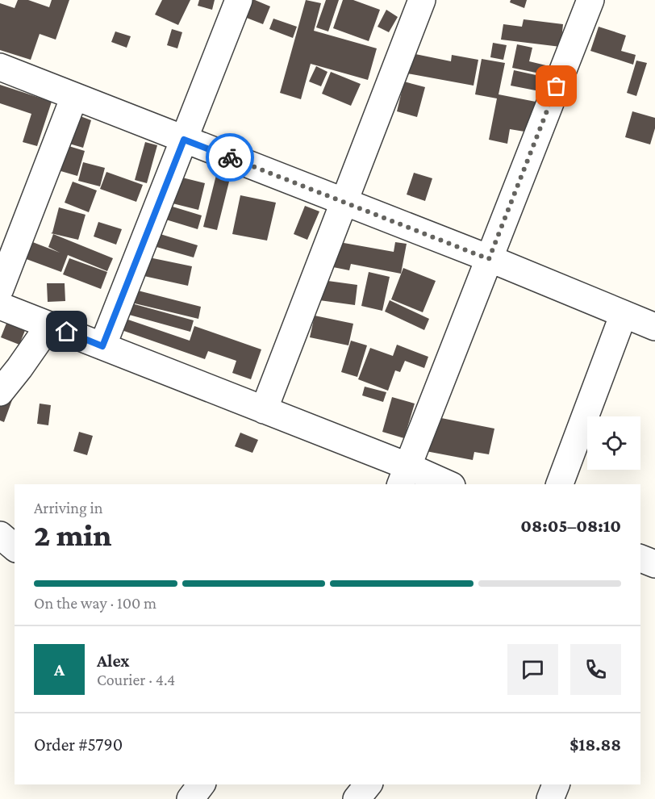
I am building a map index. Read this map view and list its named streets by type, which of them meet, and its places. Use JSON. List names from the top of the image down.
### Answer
{
  "page": {
    "heading": ["2 min", "Arriving in", "08:05–08:10"],
    "panel": [
      "Alex",
      "Courier · 4.4",
      "Order #5790",
      "$18.88"
    ],
    "bar": "On the way · 100 m",
    "round": "A"
  }
}
